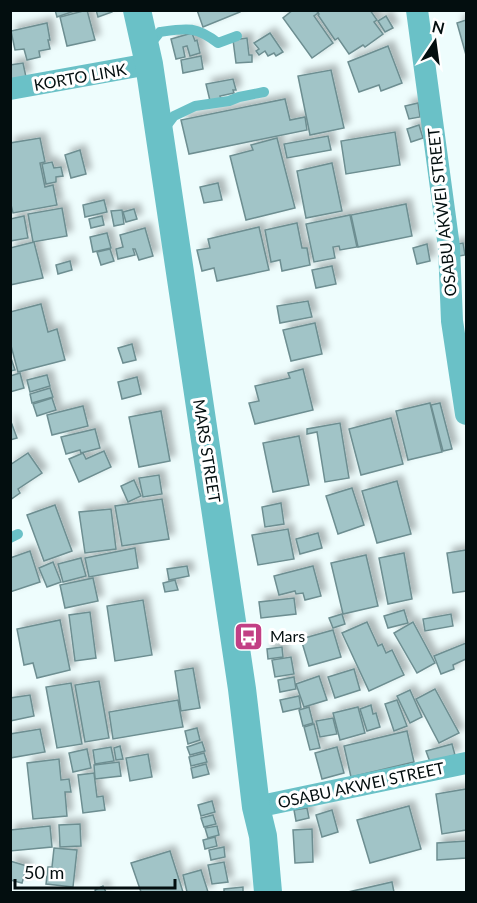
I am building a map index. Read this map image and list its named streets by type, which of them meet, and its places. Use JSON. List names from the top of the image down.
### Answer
{
  "streets": {
    "street": ["KORTO LINK", "OSABU AKWEI STREET", "MARS STREET"]
  },
  "crossings": [
    ["KORTO LINK", "MARS STREET"],
    ["OSABU AKWEI STREET", "MARS STREET"]
  ],
  "places": {
    "bus stop": ["Mars"]
  },
  "scale_bar": "50 m",
  "north": "top"
}
